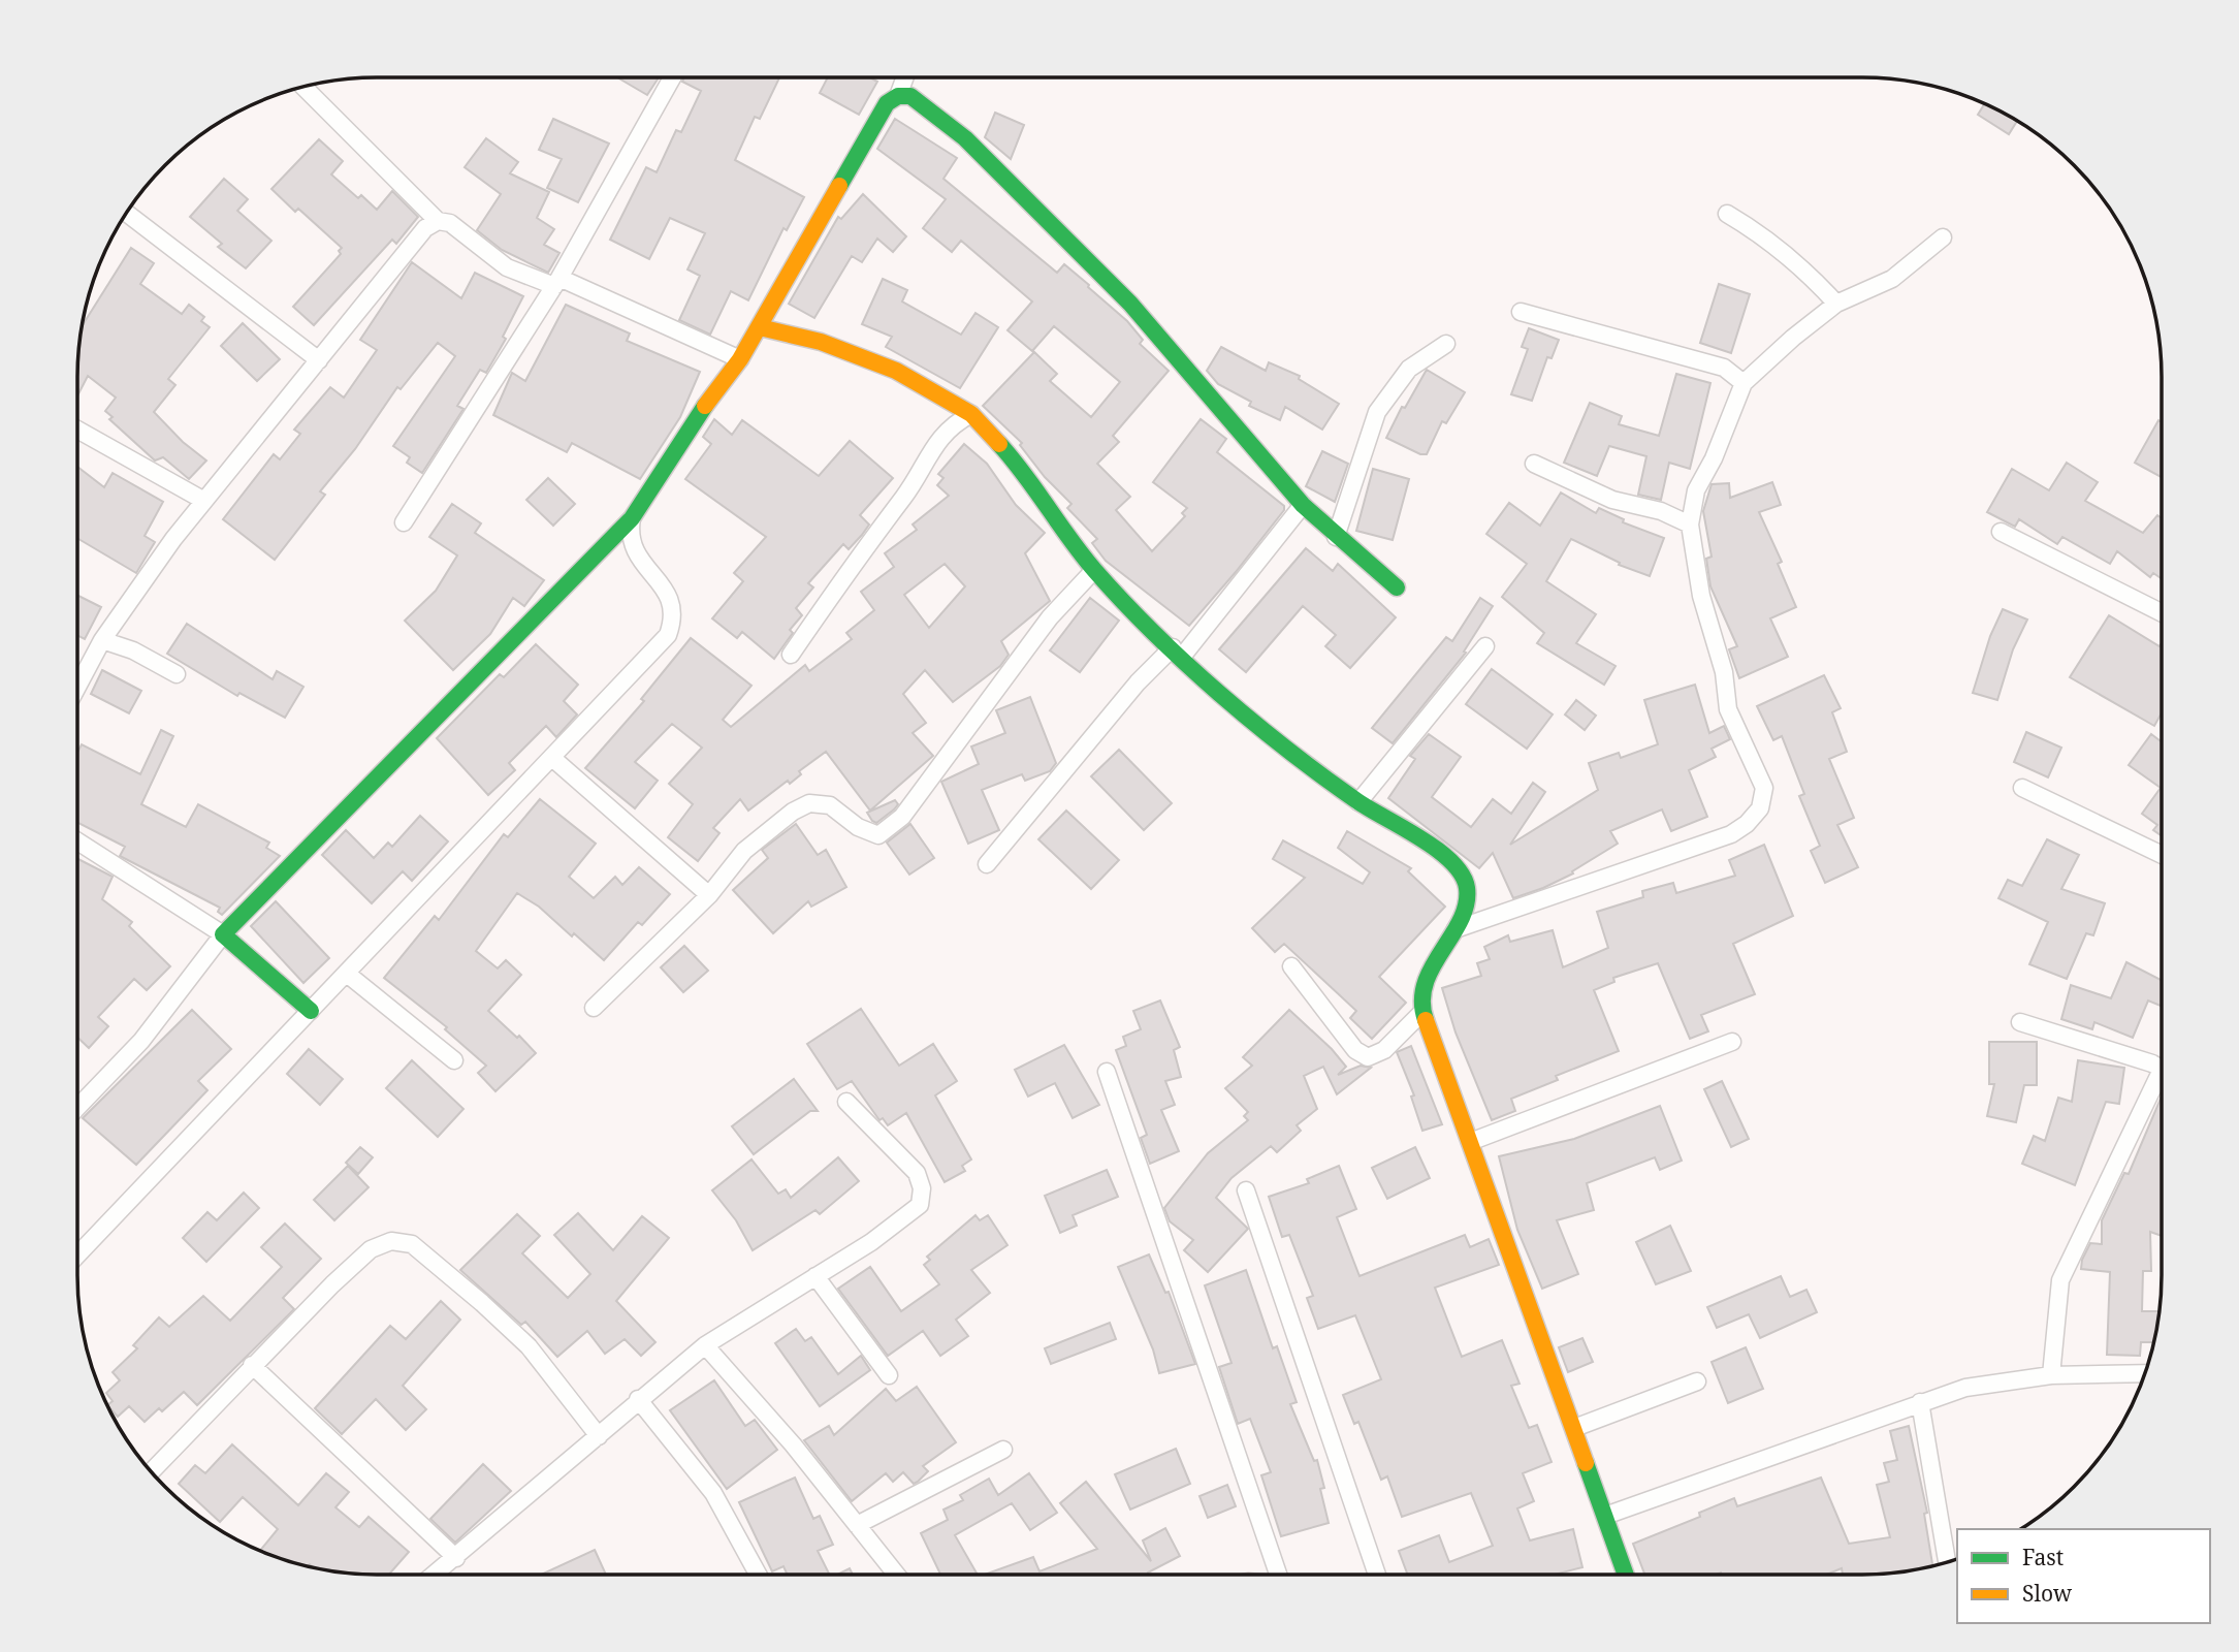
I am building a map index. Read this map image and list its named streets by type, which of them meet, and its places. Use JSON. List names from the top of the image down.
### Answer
{
  "legend": ["Fast", "Slow"]
}
